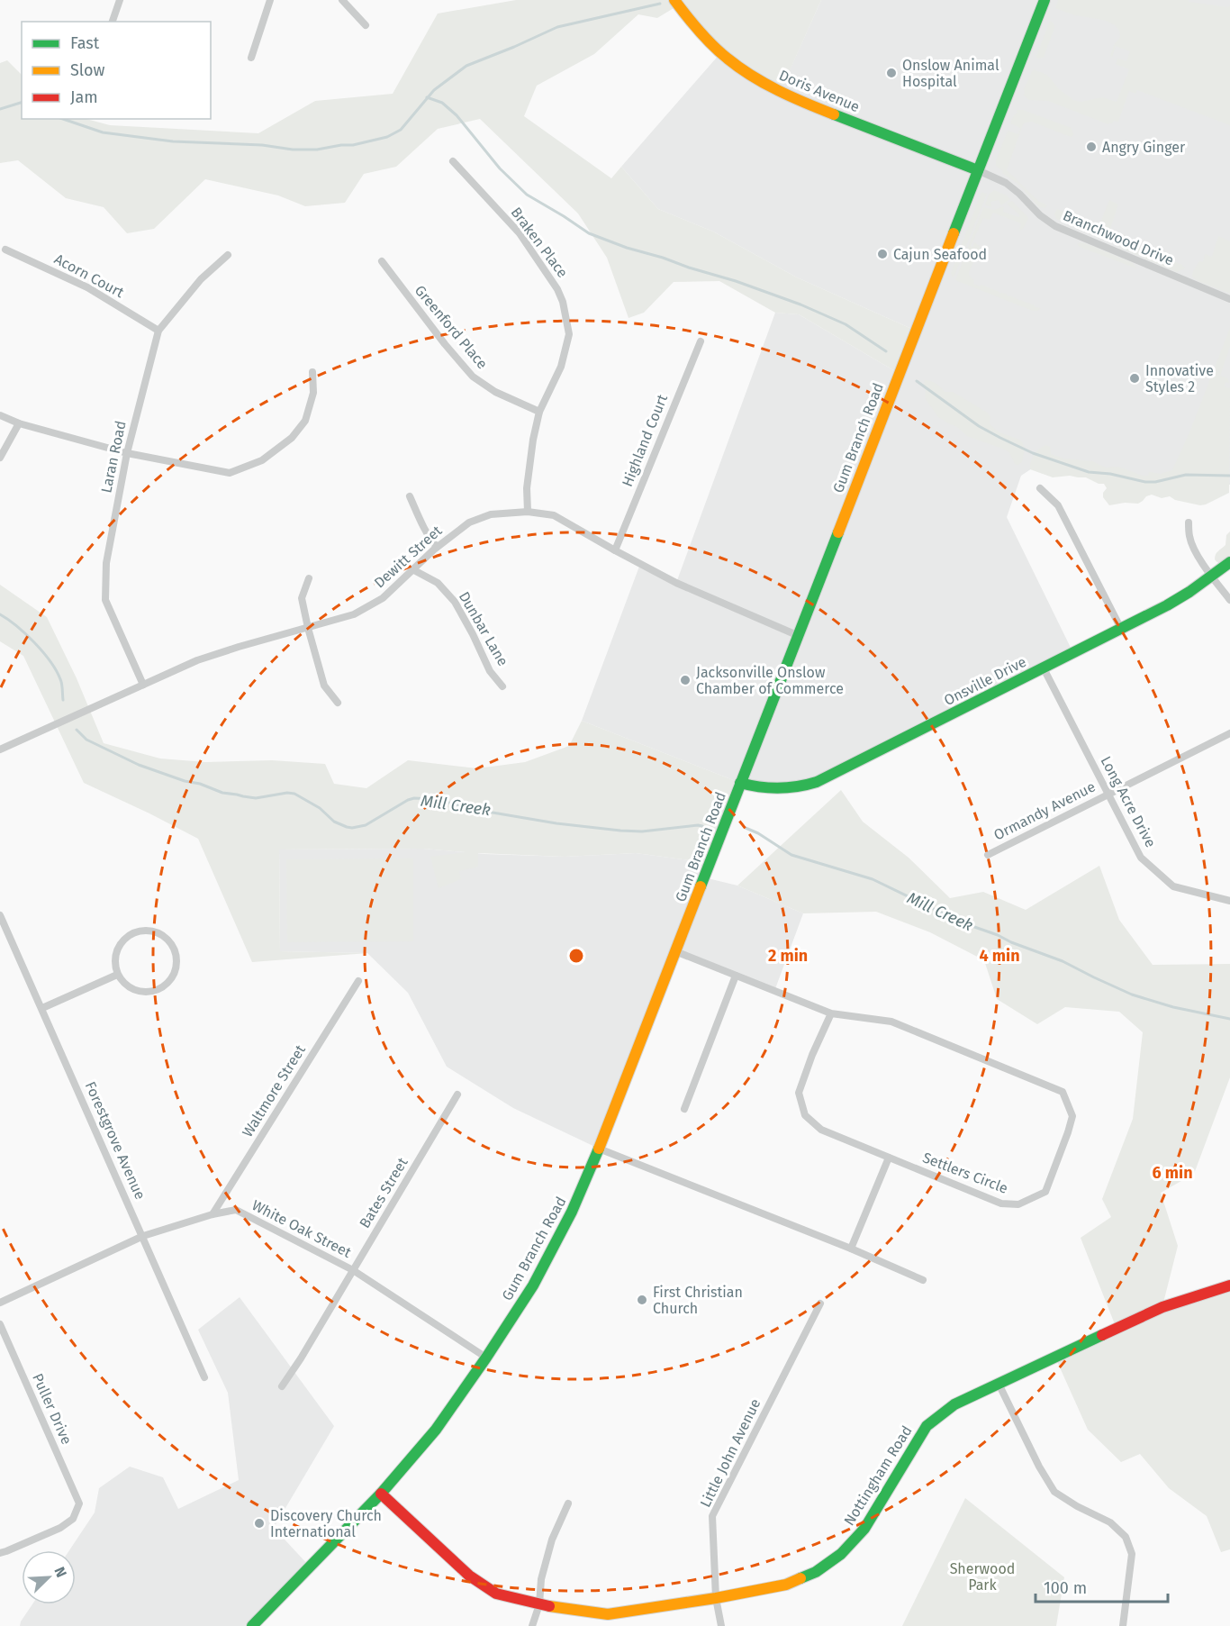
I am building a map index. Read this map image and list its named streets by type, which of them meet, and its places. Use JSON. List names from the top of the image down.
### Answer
{
  "streets": {
    "street": [
      "Doris Avenue",
      "Branchwood Drive",
      "Braken Place",
      "Acorn Court",
      "Greenford Place",
      "Gum Branch Road",
      "Highland Court",
      "Laran Road",
      "Dewitt Street",
      "Dunbar Lane",
      "Onsville Drive",
      "Long Acre Drive",
      "Ormandy Avenue",
      "Waltmore Street",
      "Forestgrove Avenue",
      "Settlers Circle",
      "Bates Street",
      "White Oak Street",
      "Puller Drive",
      "Little John Avenue",
      "Nottingham Road"
    ]
  },
  "crossings": [
    ["Doris Avenue", "Branchwood Drive"],
    ["Doris Avenue", "Gum Branch Road"],
    ["Branchwood Drive", "Gum Branch Road"],
    ["Braken Place", "Greenford Place"],
    ["Braken Place", "Dewitt Street"],
    ["Acorn Court", "Laran Road"],
    ["Gum Branch Road", "Dewitt Street"],
    ["Gum Branch Road", "Onsville Drive"],
    ["Gum Branch Road", "Settlers Circle"],
    ["Gum Branch Road", "White Oak Street"],
    ["Gum Branch Road", "Nottingham Road"],
    ["Highland Court", "Dewitt Street"],
    ["Laran Road", "Dewitt Street"],
    ["Dewitt Street", "Dunbar Lane"],
    ["Onsville Drive", "Long Acre Drive"],
    ["Long Acre Drive", "Ormandy Avenue"],
    ["Waltmore Street", "White Oak Street"],
    ["Forestgrove Avenue", "White Oak Street"],
    ["Bates Street", "White Oak Street"],
    ["Little John Avenue", "Nottingham Road"]
  ],
  "water": ["Mill Creek"],
  "parks": ["Sherwood Park"],
  "places": [
    "Onslow Animal Hospital",
    "Angry Ginger",
    "Cajun Seafood",
    "Innovative Styles 2",
    "Jacksonville Onslow Chamber of Commerce",
    "First Christian Church",
    "Discovery Church International"
  ],
  "legend": ["Fast", "Slow", "Jam"],
  "scale_bar": "100 m",
  "north": "top right",
  "rings": ["2 min", "4 min", "6 min"]
}
